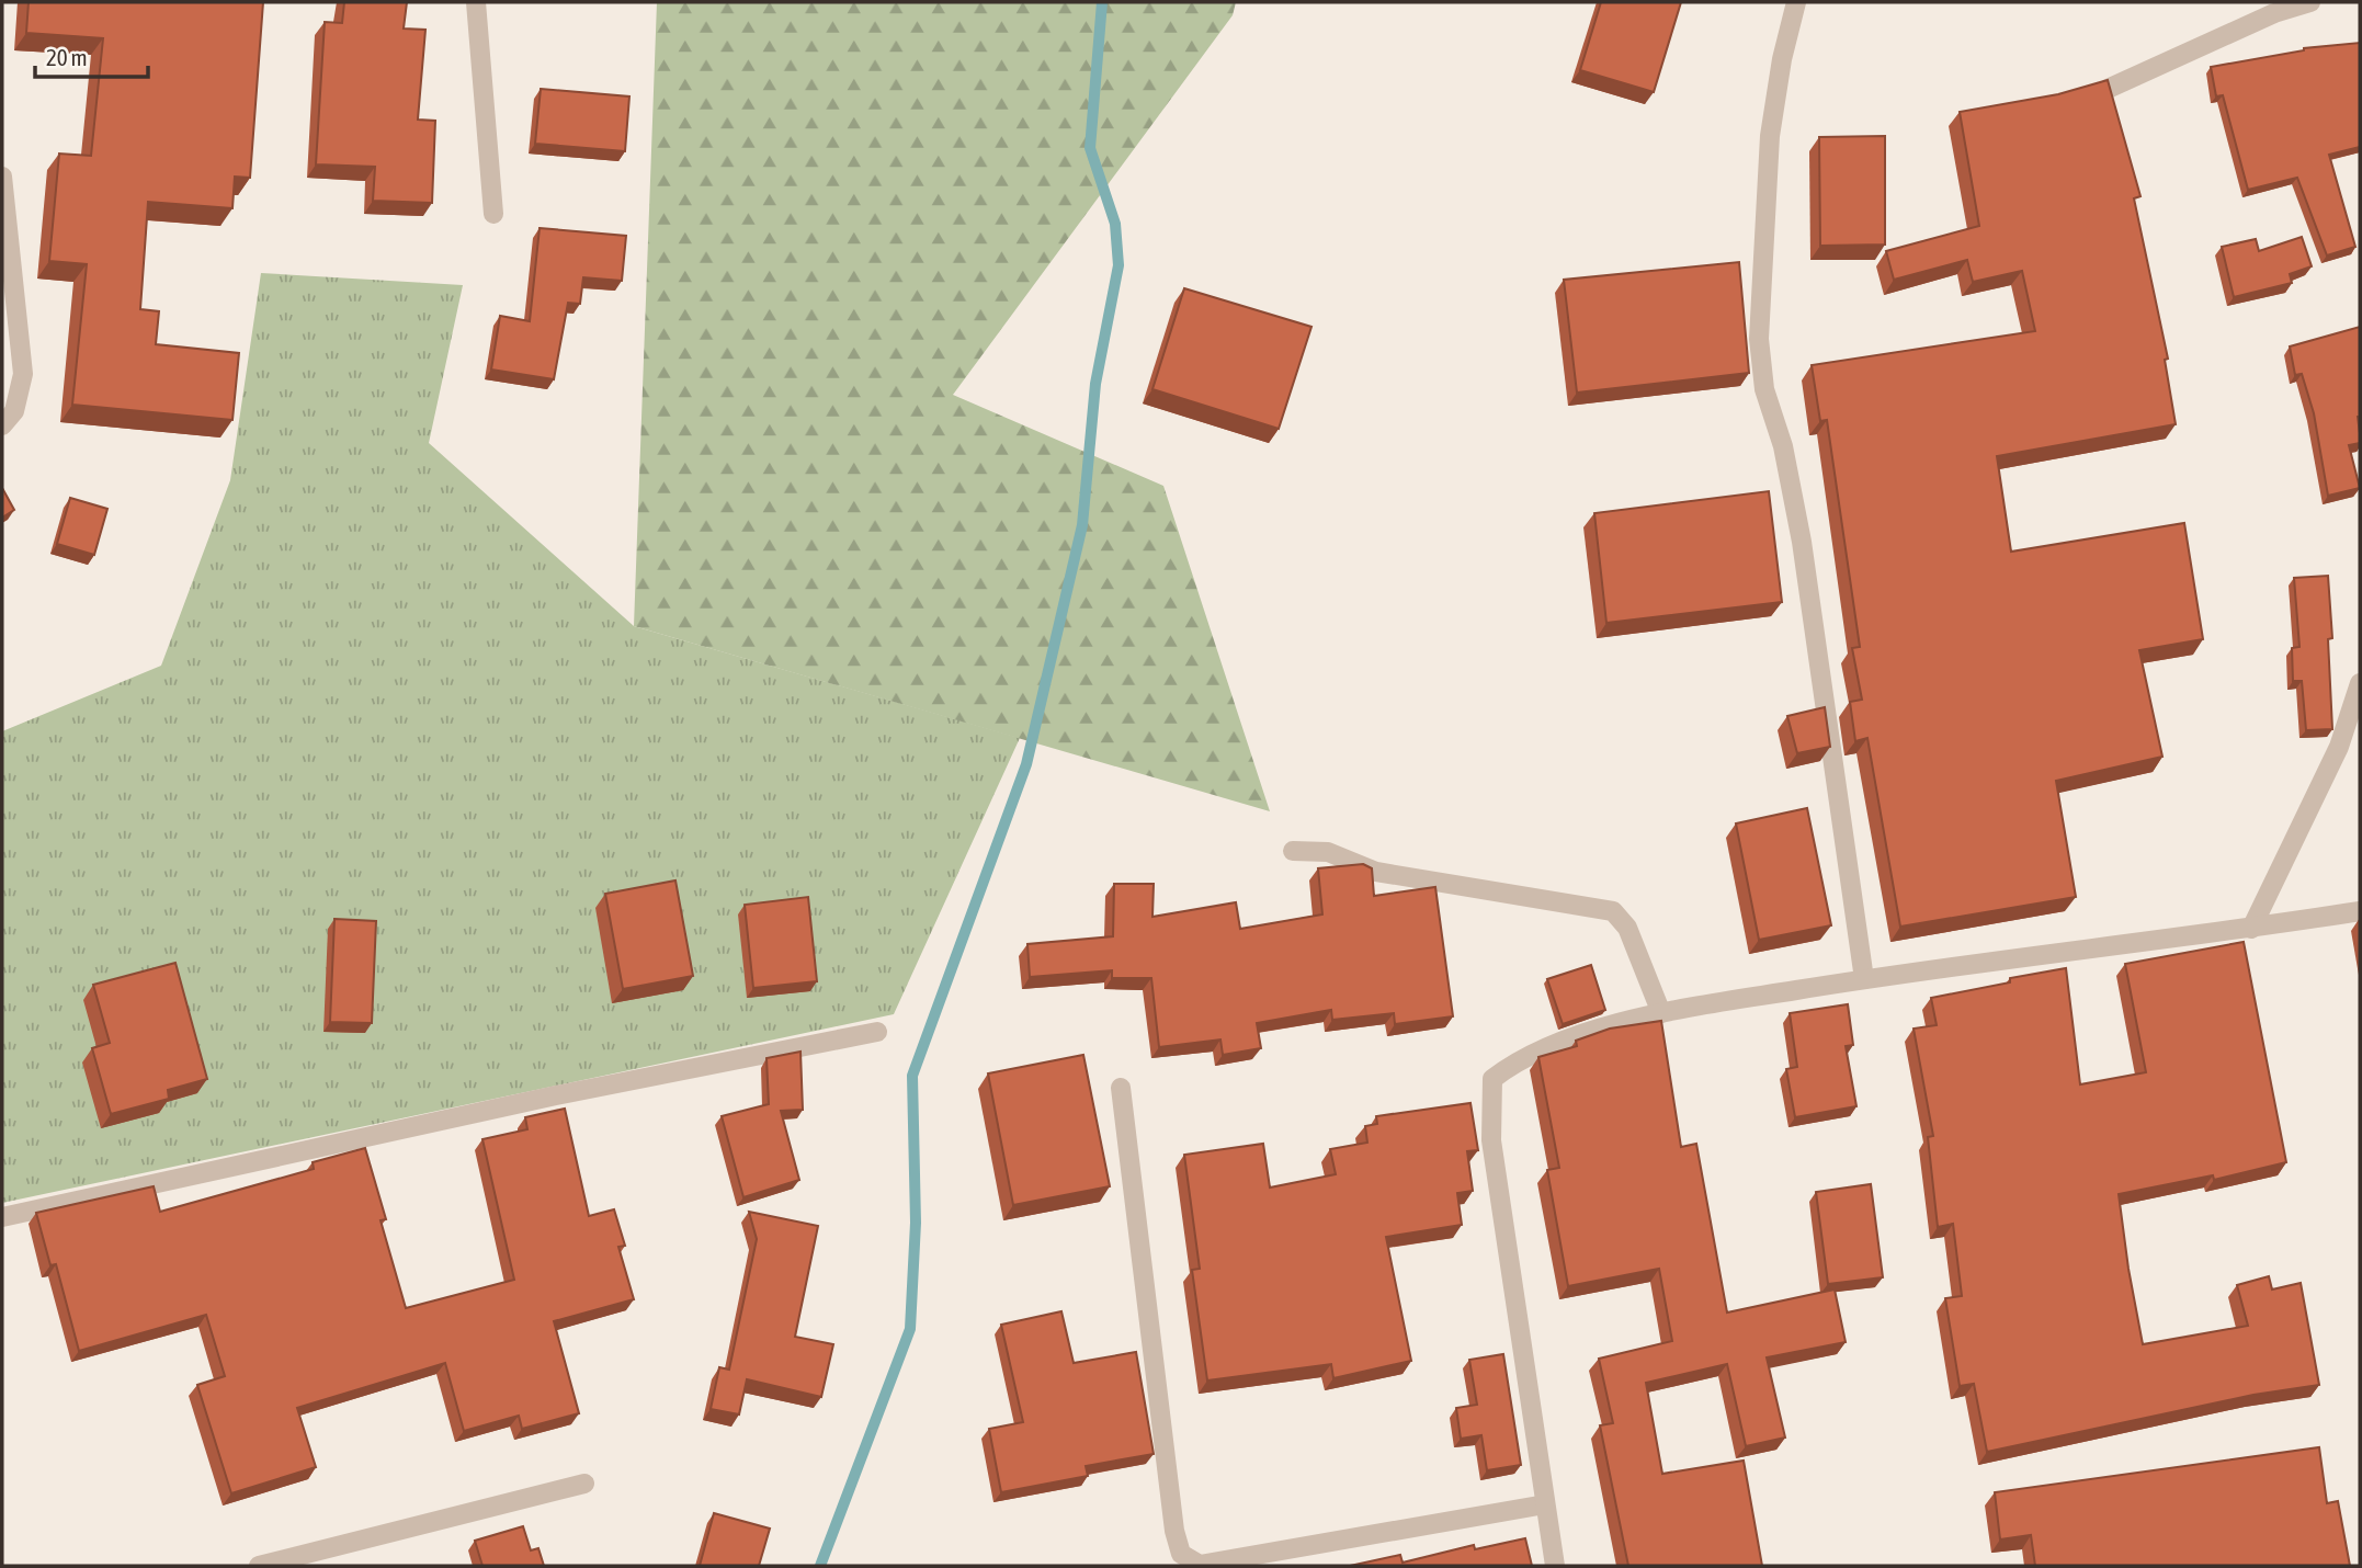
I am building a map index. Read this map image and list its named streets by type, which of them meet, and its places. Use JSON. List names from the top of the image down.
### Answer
{
  "scale_bar": "20 m"
}
